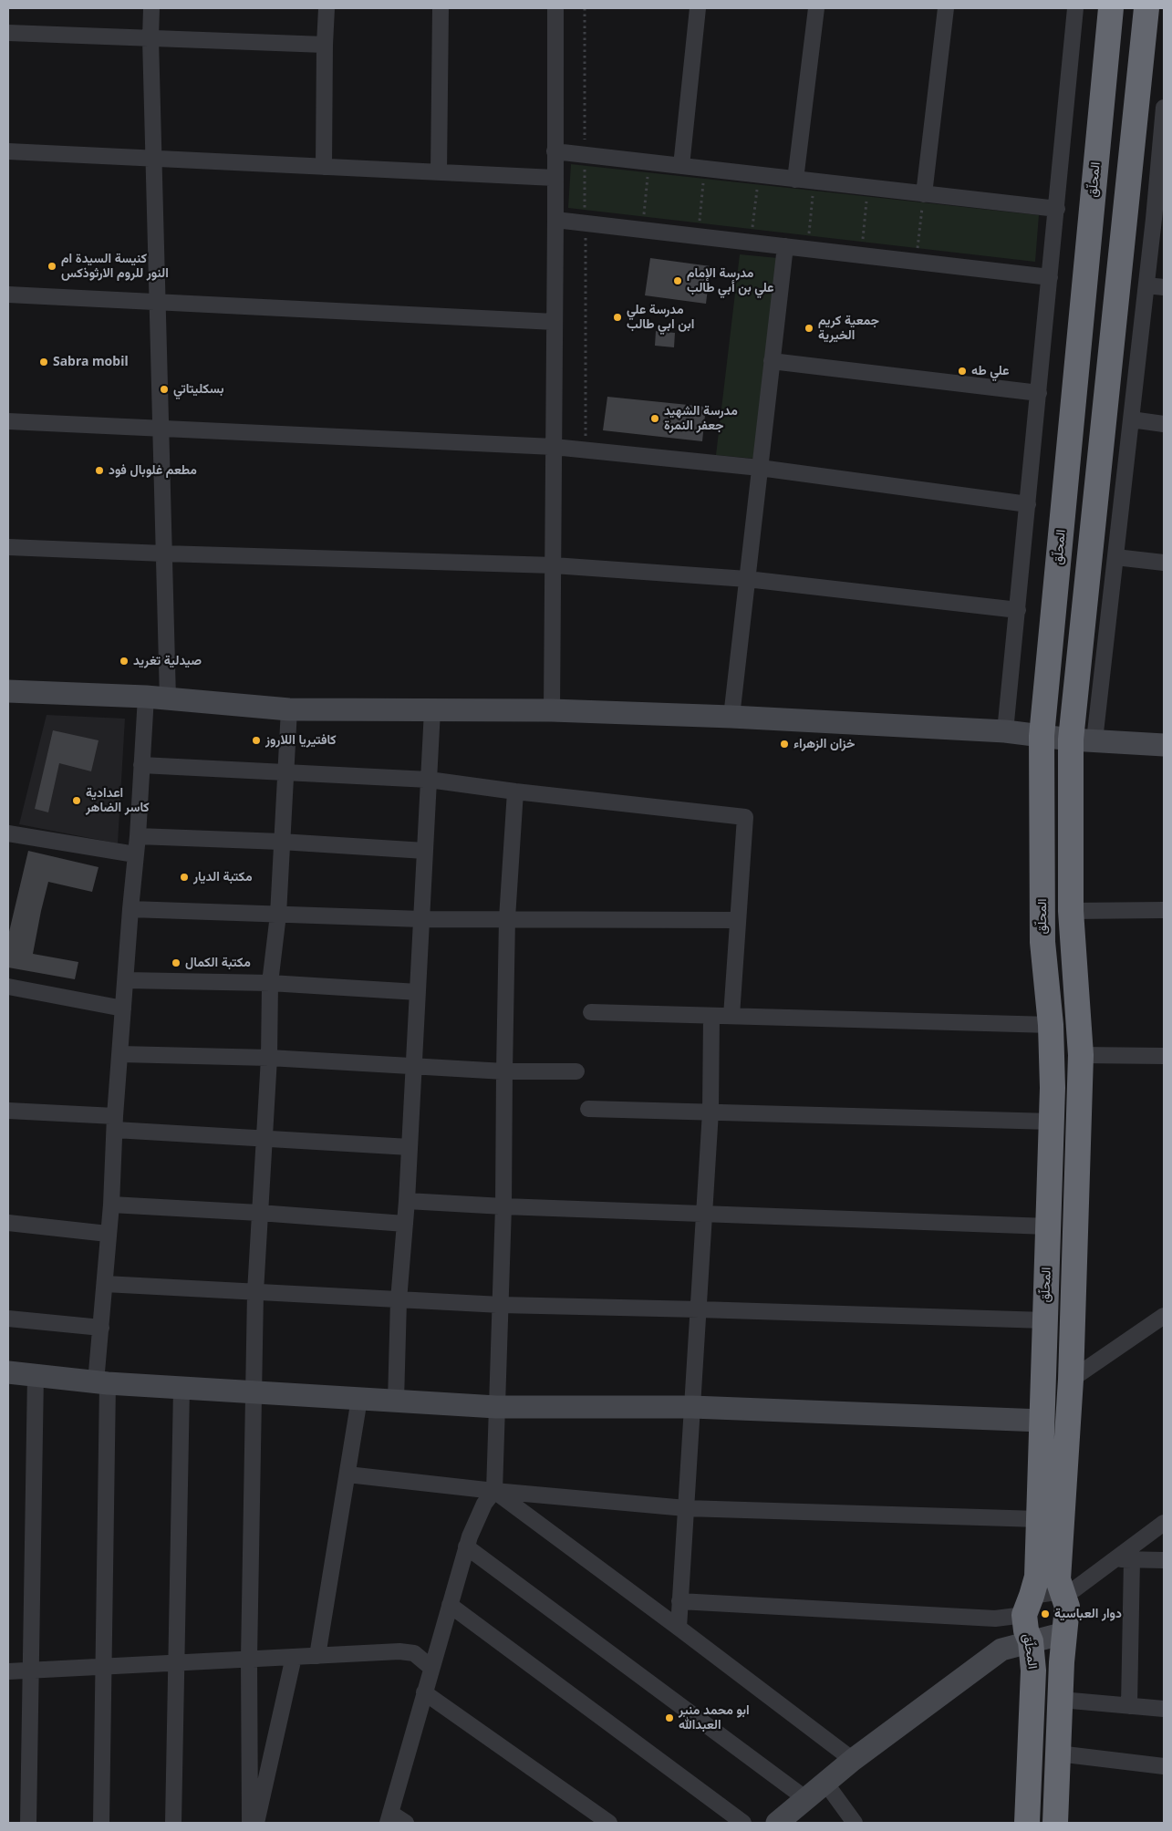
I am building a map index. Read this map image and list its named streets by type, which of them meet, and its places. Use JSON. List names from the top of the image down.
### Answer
{
  "streets": {
    "highway": ["المحلّق"]
  },
  "places": [
    "كنيسة السيدة ام النور للروم الارثوذكس",
    "مدرسة الإمام علي بن أبي طالب",
    "مدرسة علي ابن ابي طالب",
    "جمعية كريم الخيرية",
    "Sabra mobil",
    "علي طه",
    "بسكليتاتي",
    "مدرسة الشهيد جعفر النمرة",
    "مطعم غلوبال فود",
    "صيدلية تغريد",
    "كافتيريا اللاروز",
    "خزان الزهراء",
    "اعدادية كاسر الضاهر",
    "مكتبة الديار",
    "مكتبة الكمال",
    "دوار العباسية",
    "ابو محمد منير العبدالله"
  ]
}
